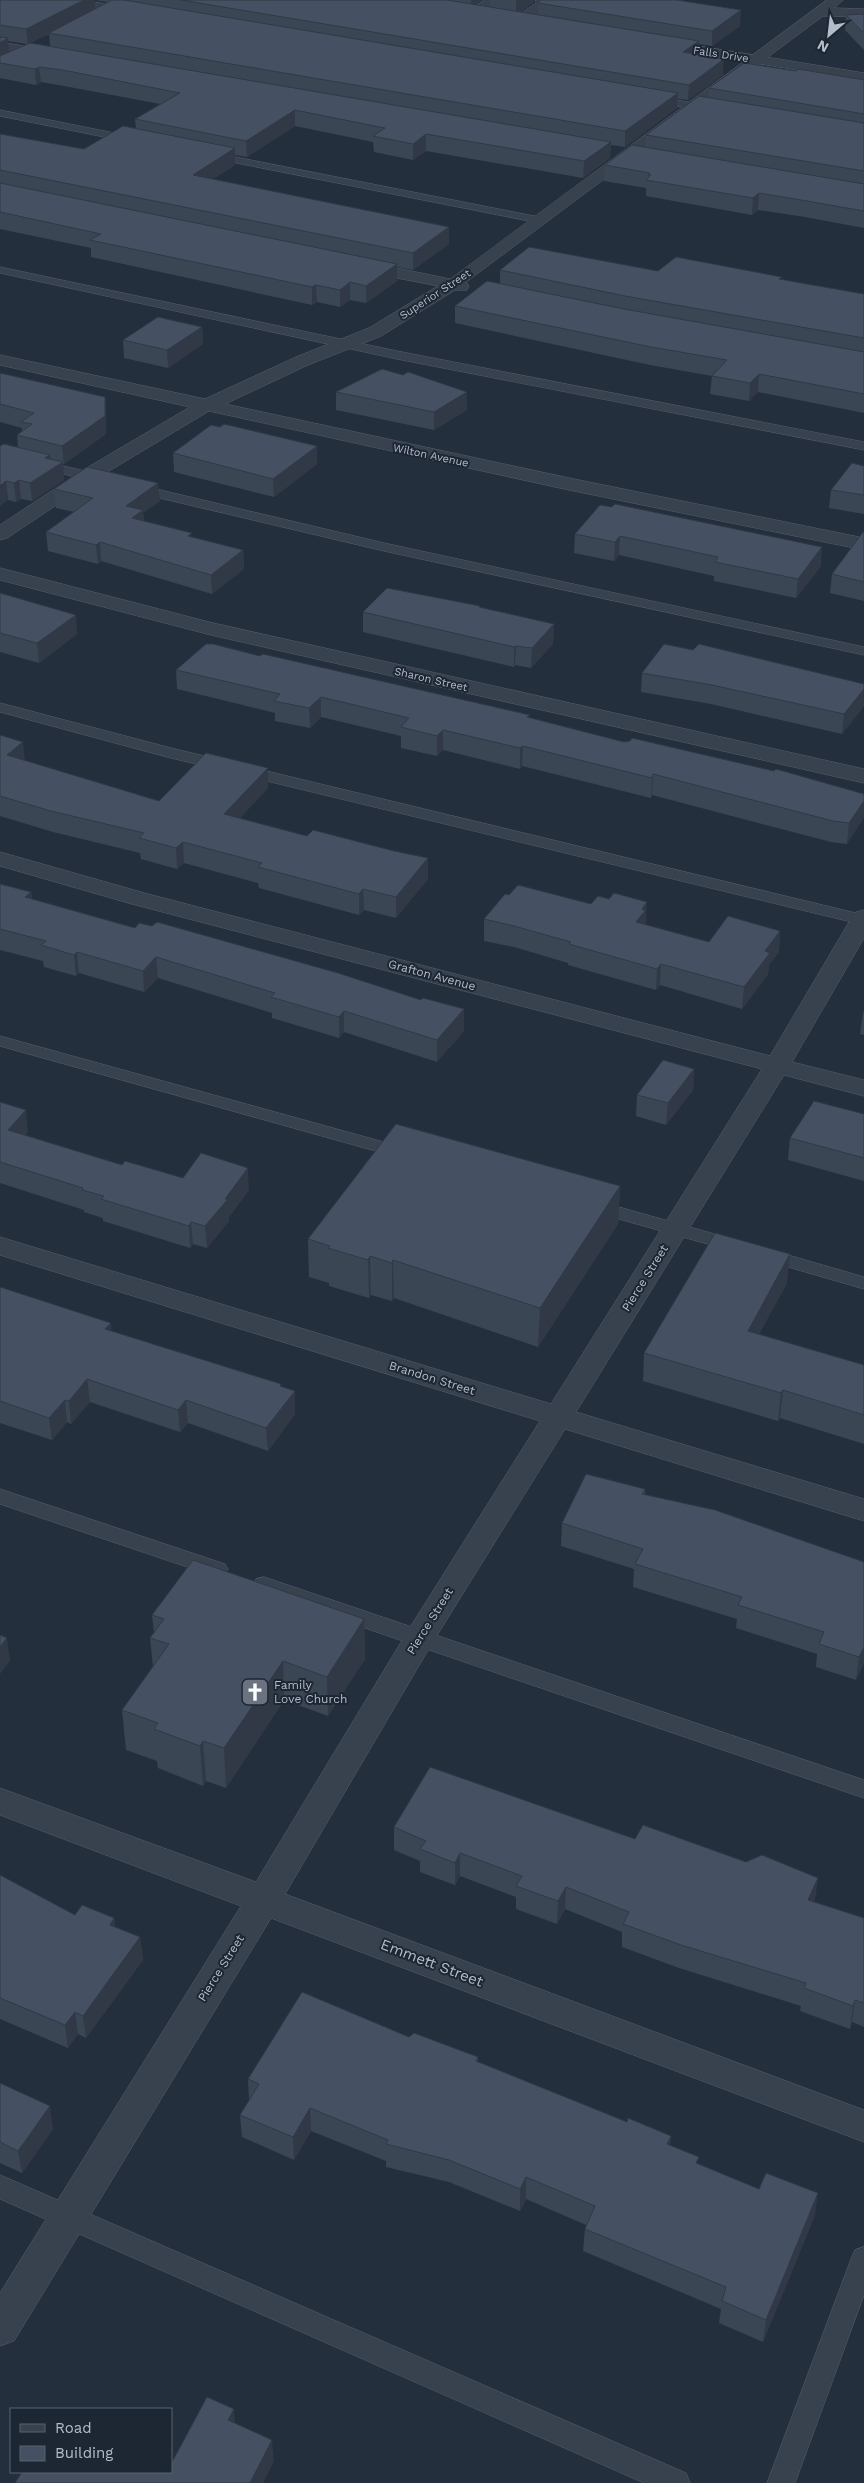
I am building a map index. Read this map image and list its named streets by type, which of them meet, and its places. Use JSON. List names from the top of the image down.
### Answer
{
  "streets": {
    "street": [
      "Falls Drive",
      "Superior Street",
      "Wilton Avenue",
      "Sharon Street",
      "Grafton Avenue",
      "Pierce Street",
      "Brandon Street",
      "Emmett Street"
    ]
  },
  "crossings": [
    ["Falls Drive", "Superior Street"],
    ["Superior Street", "Wilton Avenue"],
    ["Grafton Avenue", "Pierce Street"],
    ["Pierce Street", "Brandon Street"],
    ["Pierce Street", "Emmett Street"]
  ],
  "places": {
    "church": ["Family Love Church"]
  },
  "legend": ["Road", "Building"],
  "north": "bottom left"
}
